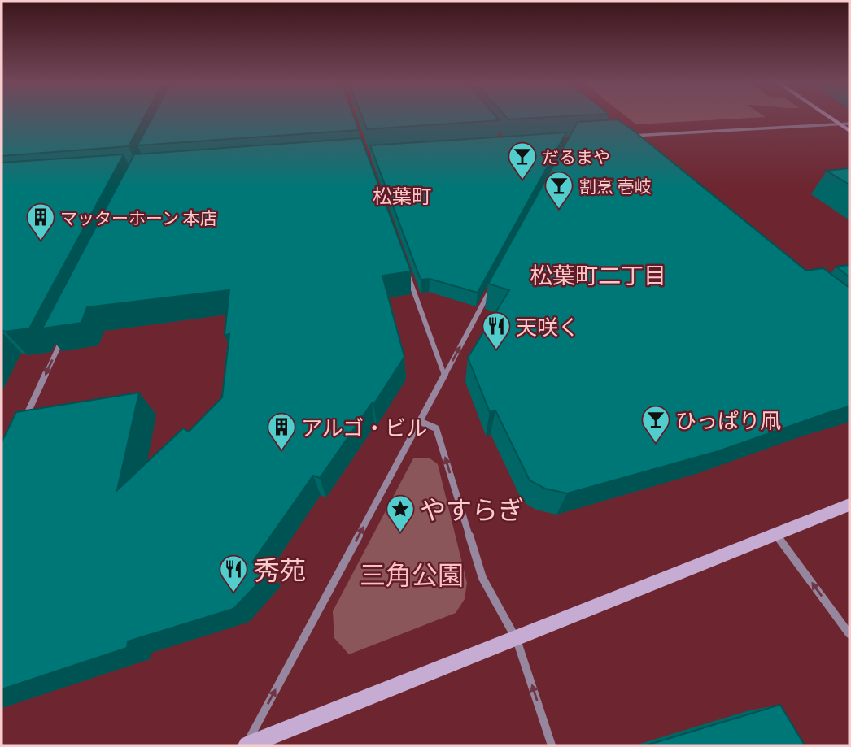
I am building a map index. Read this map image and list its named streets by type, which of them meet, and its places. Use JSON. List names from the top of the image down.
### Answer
{
  "districts": ["松葉町", "松葉町二丁目"],
  "parks": ["三角公園"],
  "places": {
    "bar": ["だるまや", "割烹 壱岐", "ひっぱり凧"],
    "building": ["マッターホーン 本店", "アルゴ・ビル"],
    "restaurant": ["天咲く", "秀苑"],
    "place": ["やすらぎ"]
  }
}
